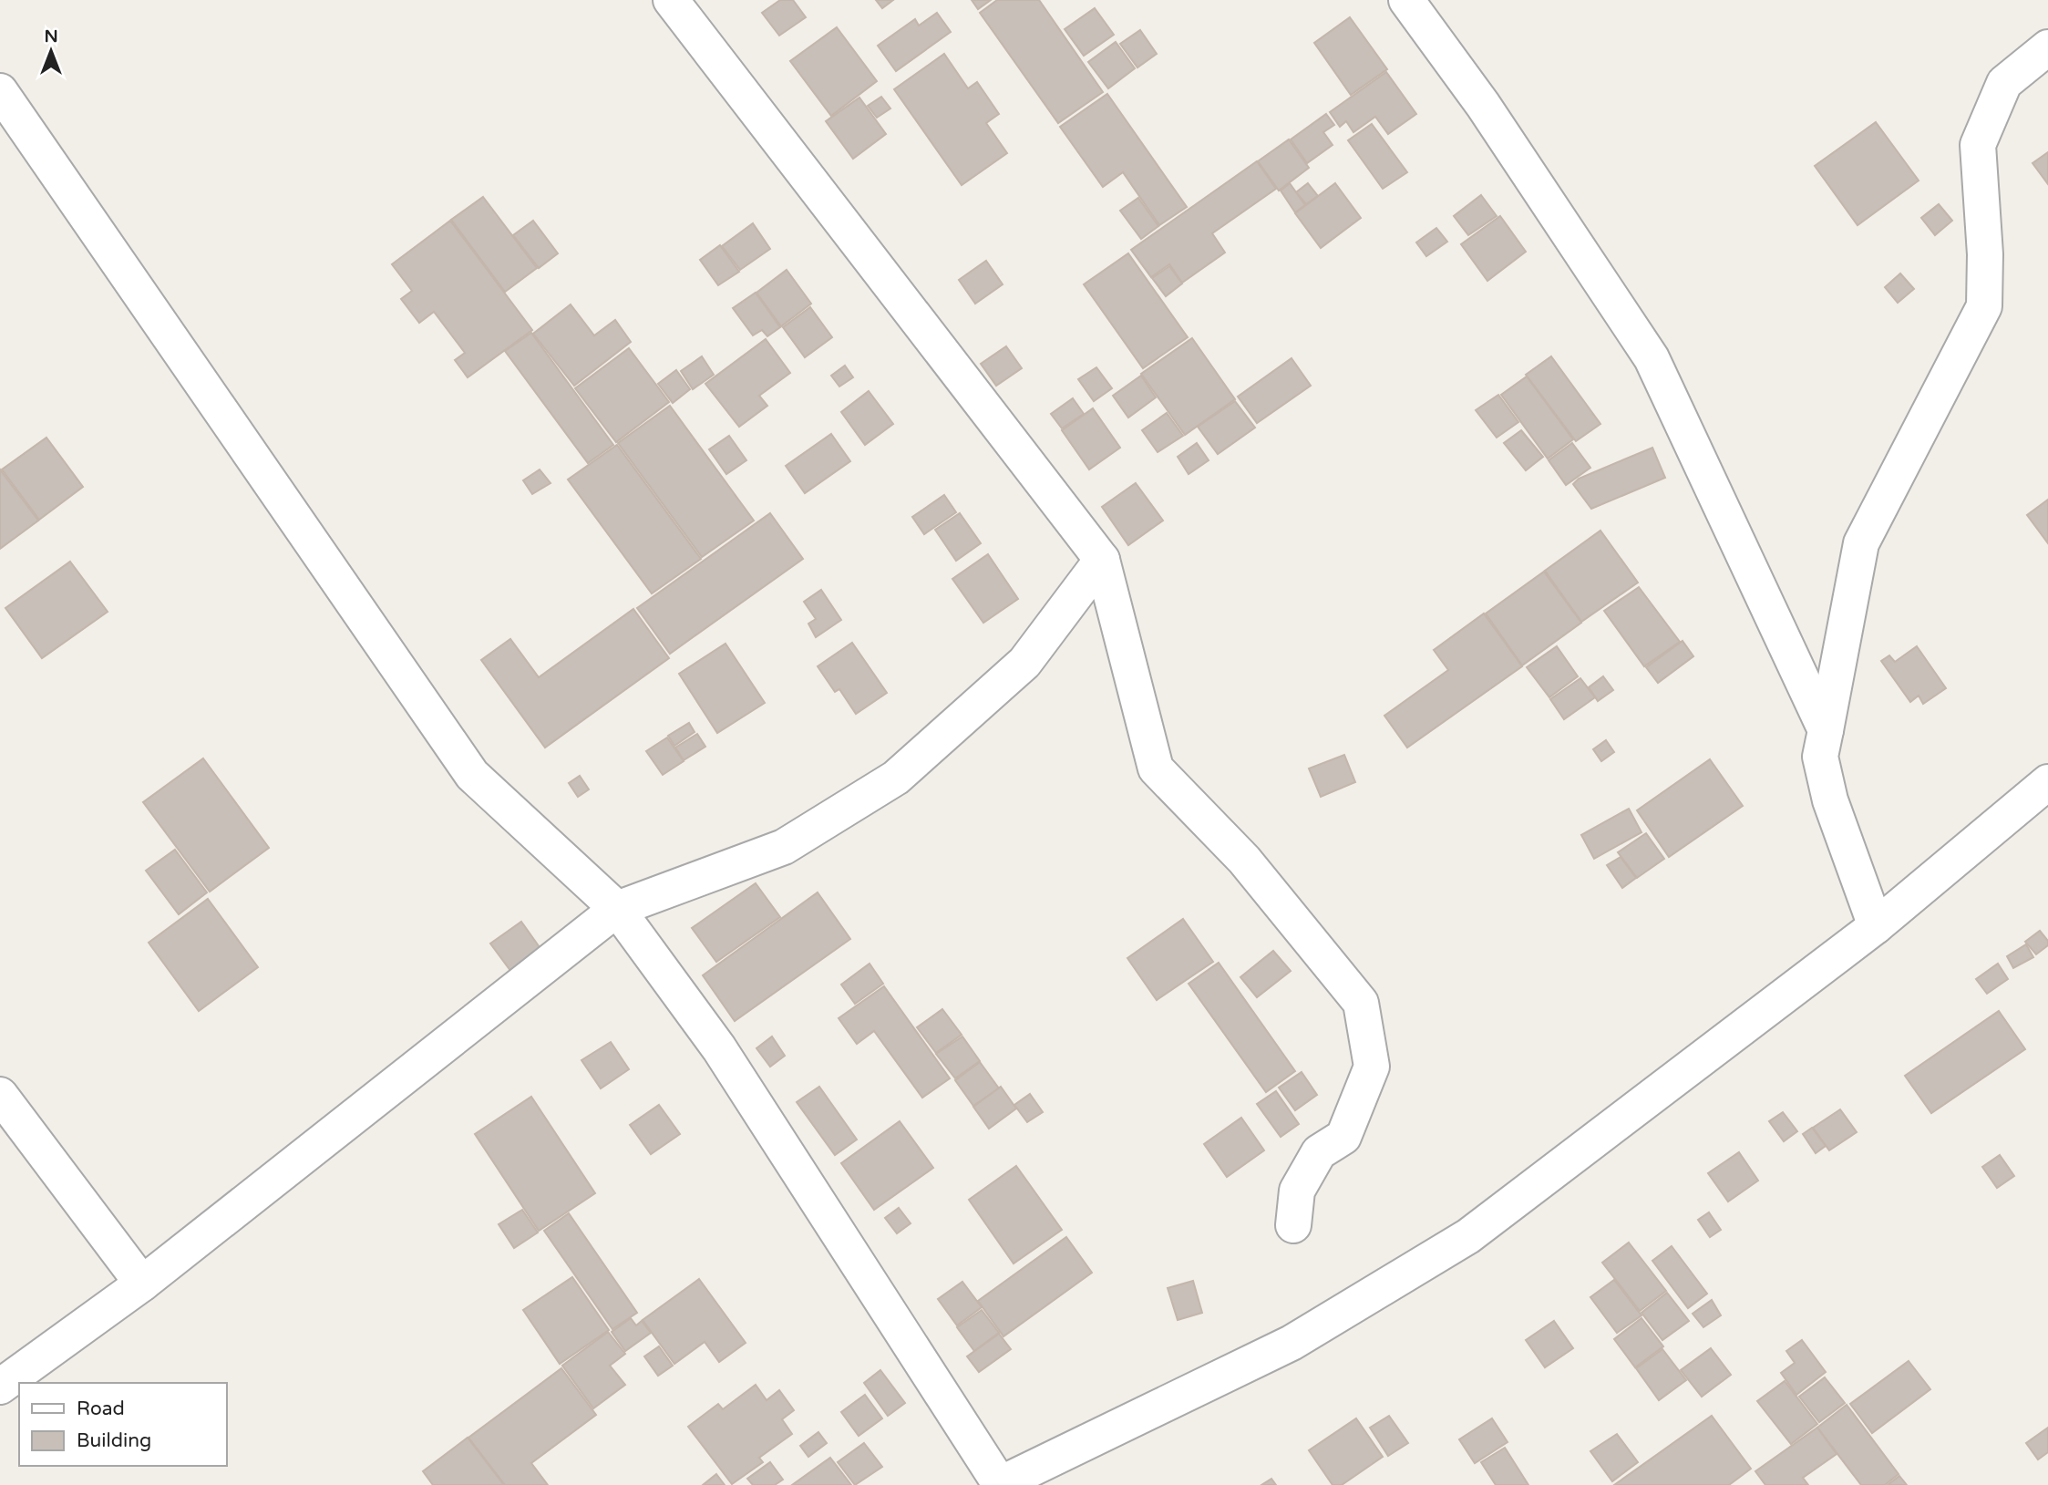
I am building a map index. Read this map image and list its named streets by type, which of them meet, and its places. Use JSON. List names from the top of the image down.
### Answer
{
  "legend": ["Road", "Building"],
  "north": "top"
}
